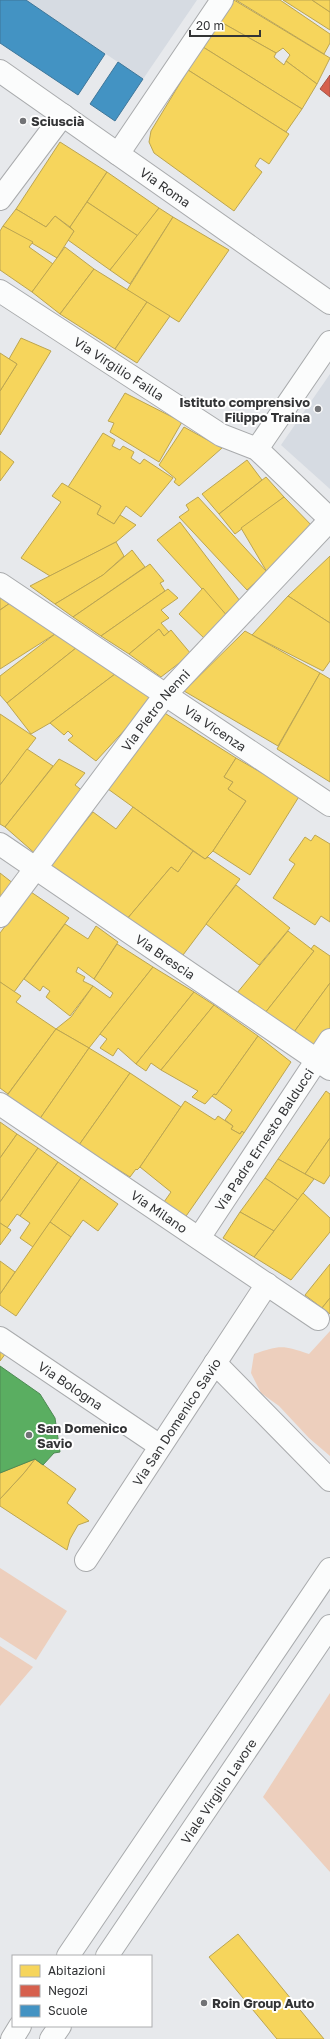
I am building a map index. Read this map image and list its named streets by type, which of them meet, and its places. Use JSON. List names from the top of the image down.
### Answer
{
  "streets": {
    "street": [
      "Via Roma",
      "Via Virgilio Failla",
      "Via Pietro Nenni",
      "Via Vicenza",
      "Via Brescia",
      "Via Padre Ernesto Balducci",
      "Via Milano",
      "Via Bologna",
      "Via San Domenico Savio",
      "Viale Virgilio Lavore"
    ]
  },
  "crossings": [
    ["Via Virgilio Failla", "Via Pietro Nenni"],
    ["Via Pietro Nenni", "Via Vicenza"],
    ["Via Pietro Nenni", "Via Brescia"],
    ["Via Brescia", "Via Padre Ernesto Balducci"],
    ["Via Padre Ernesto Balducci", "Via Milano"],
    ["Via Milano", "Via San Domenico Savio"],
    ["Via Bologna", "Via San Domenico Savio"]
  ],
  "places": [
    "Sciuscià",
    "Istituto comprensivo Filippo Traina",
    "San Domenico Savio",
    "Roin Group Auto"
  ],
  "legend": ["Abitazioni", "Negozi", "Scuole"],
  "scale_bar": "20 m"
}
